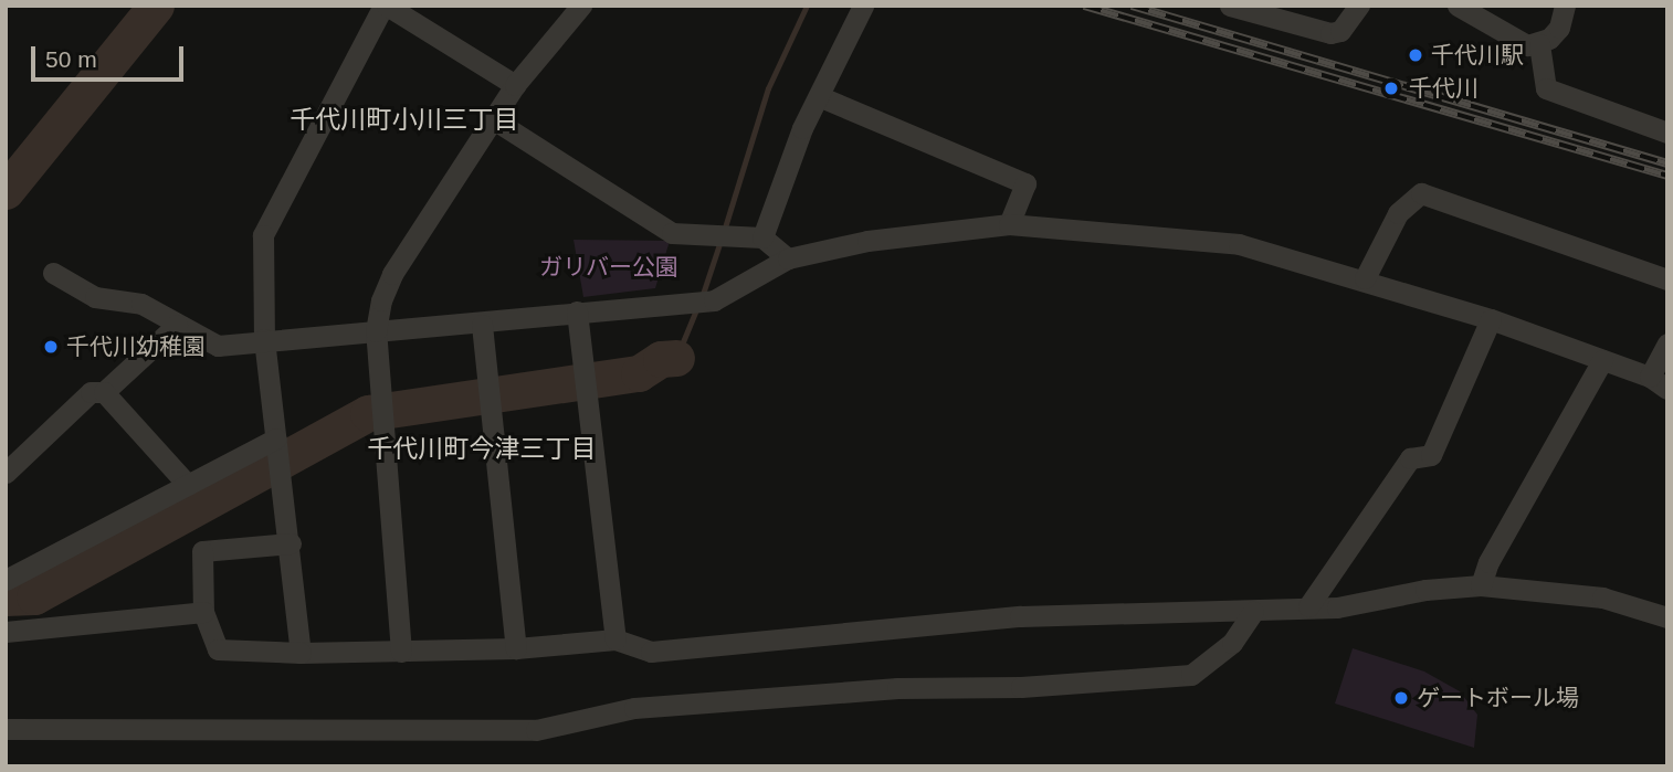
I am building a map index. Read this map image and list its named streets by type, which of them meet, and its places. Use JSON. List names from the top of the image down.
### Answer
{
  "districts": ["千代川町小川三丁目", "千代川町今津三丁目"],
  "parks": ["ガリバー公園"],
  "places": [
    "千代川駅",
    "千代川",
    "千代川幼稚園",
    "ゲートボール場"
  ],
  "scale_bar": "50 m"
}
